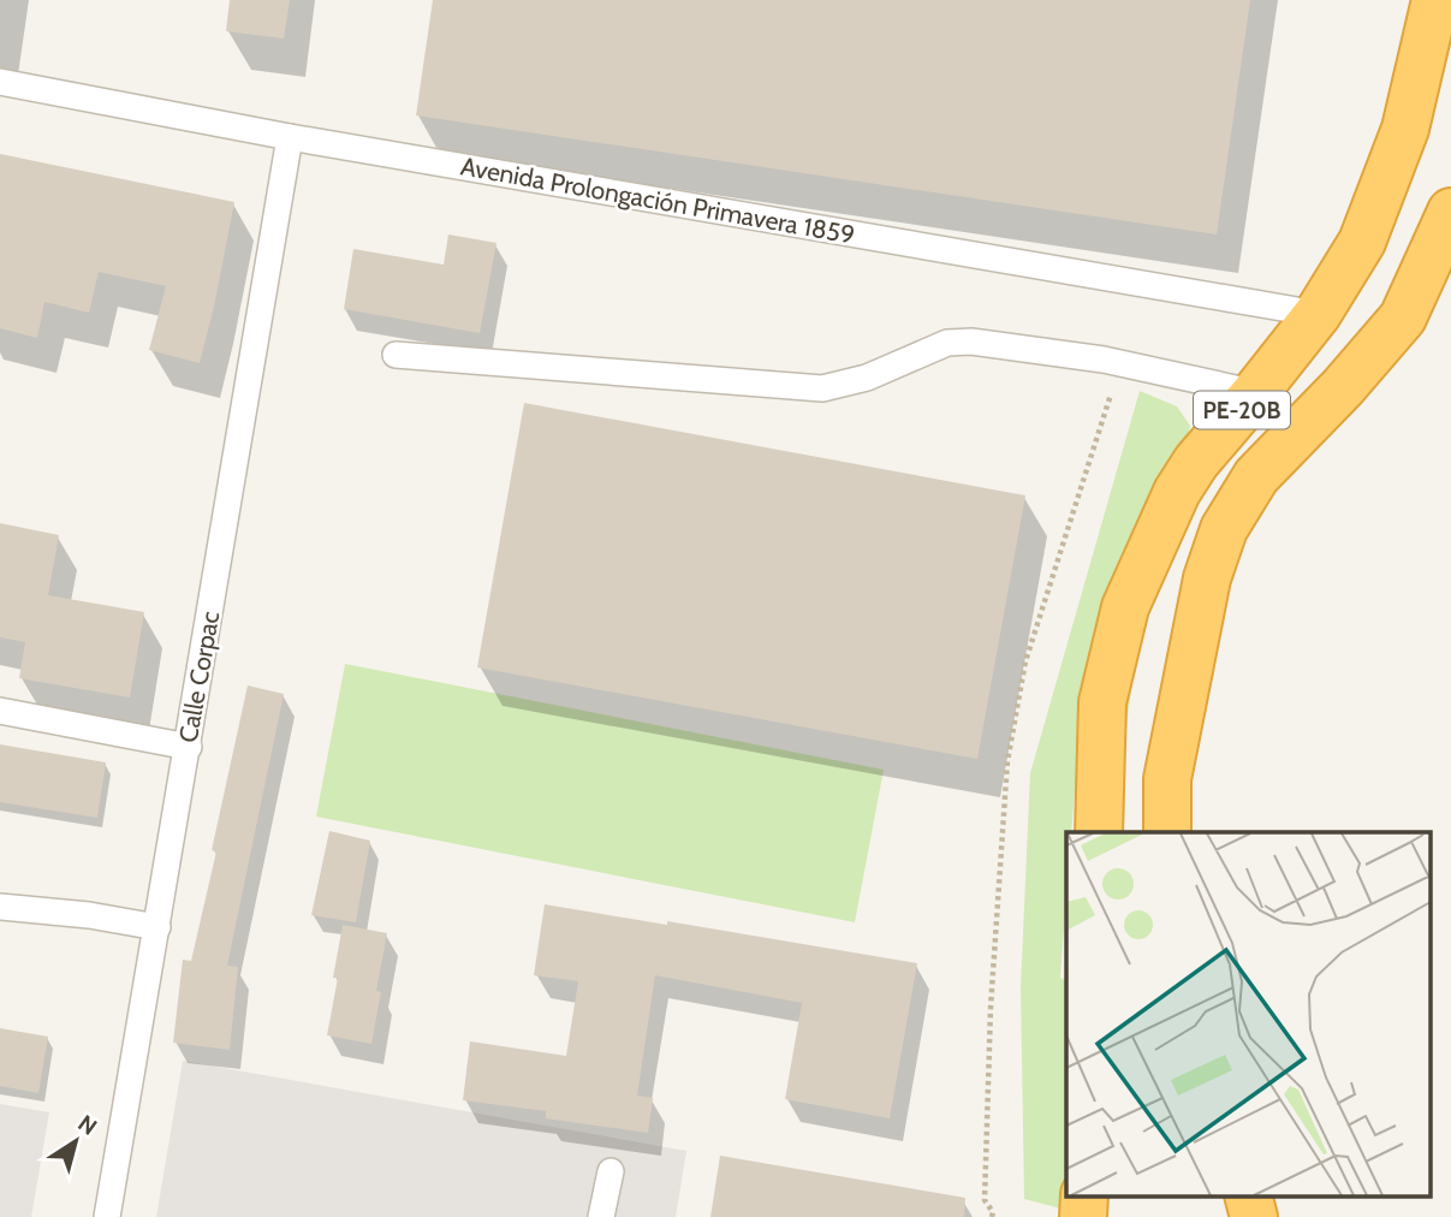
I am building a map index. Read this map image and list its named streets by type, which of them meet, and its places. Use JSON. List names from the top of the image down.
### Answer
{
  "streets": {
    "highway": ["PE-20B"],
    "lane": ["Avenida Prolongación Primavera 1859", "Calle Corpac"]
  },
  "crossings": [
    ["Avenida Prolongación Primavera 1859", "PE-20B"],
    ["Avenida Prolongación Primavera 1859", "Calle Corpac"]
  ],
  "north": "top right"
}
